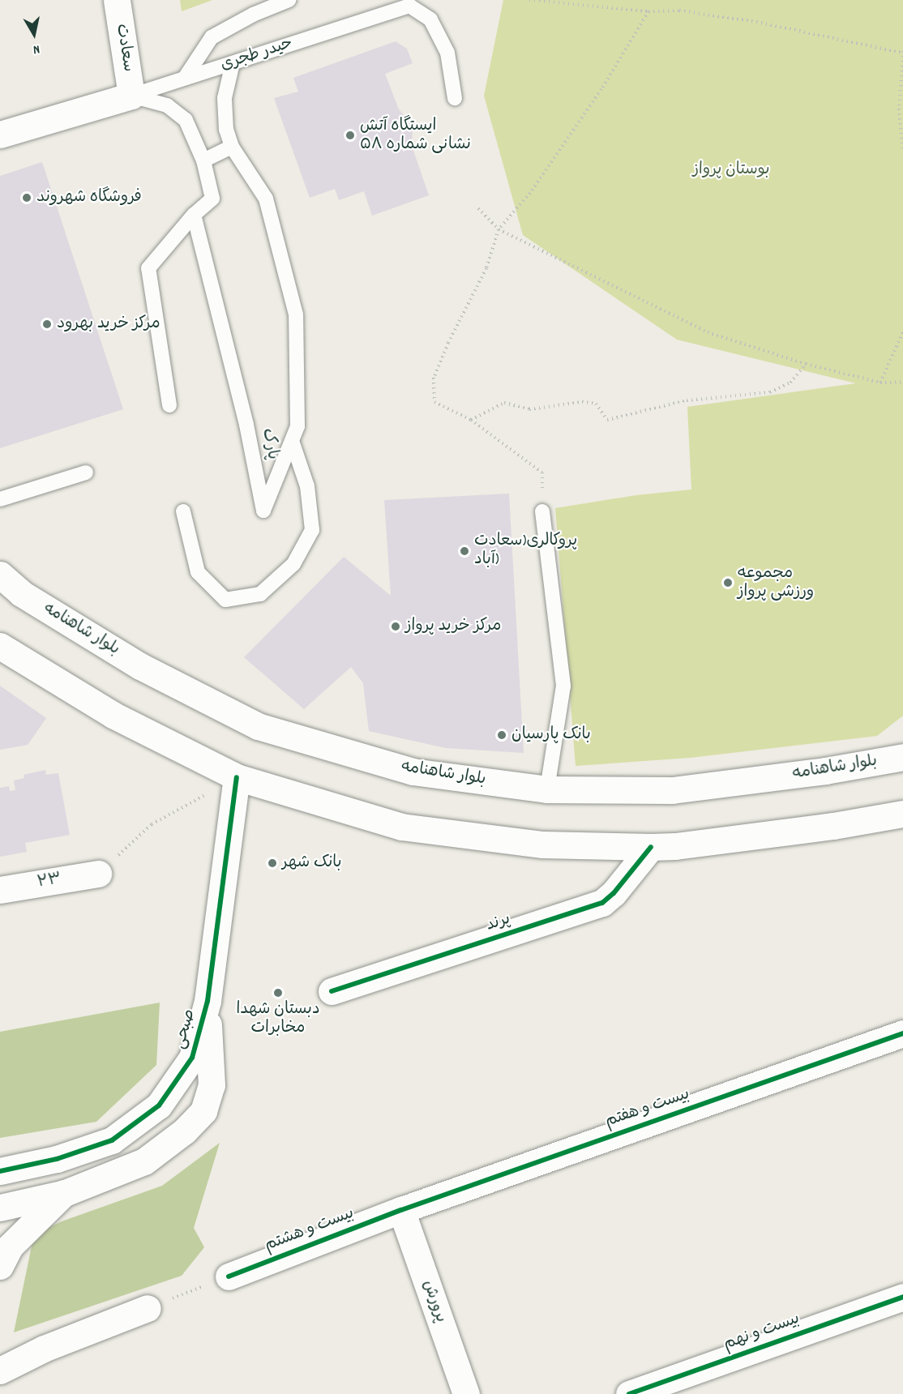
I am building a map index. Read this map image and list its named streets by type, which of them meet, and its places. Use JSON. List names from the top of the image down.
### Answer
{
  "streets": {
    "street": [
      "سعادت",
      "حیدر طجری",
      "بلوار شاهنامه",
      "۲۳",
      "پرند",
      "صبحی",
      "بیست و هفتم",
      "بیست و هشتم",
      "پرورش",
      "بیست و نهم"
    ],
    "lane": ["پارک"]
  },
  "crossings": [
    ["سعادت", "حیدر طجری"],
    ["حیدر طجری", "پارک"],
    ["بیست و هفتم", "بیست و هشتم"],
    ["بیست و هفتم", "پرورش"],
    ["بیست و هشتم", "پرورش"]
  ],
  "parks": ["بوستان پرواز"],
  "places": [
    "ایستگاه آتش نشانی شماره ۵۸",
    "فروشگاه شهروند",
    "مرکز خرید بهرود",
    "پروکالری(سعادت آباد)",
    "مجموعه ورزشی پرواز",
    "مرکز خرید پرواز",
    "بانک پارسیان",
    "بانک شهر",
    "دبستان شهدا مخابرات"
  ],
  "north": "bottom"
}
